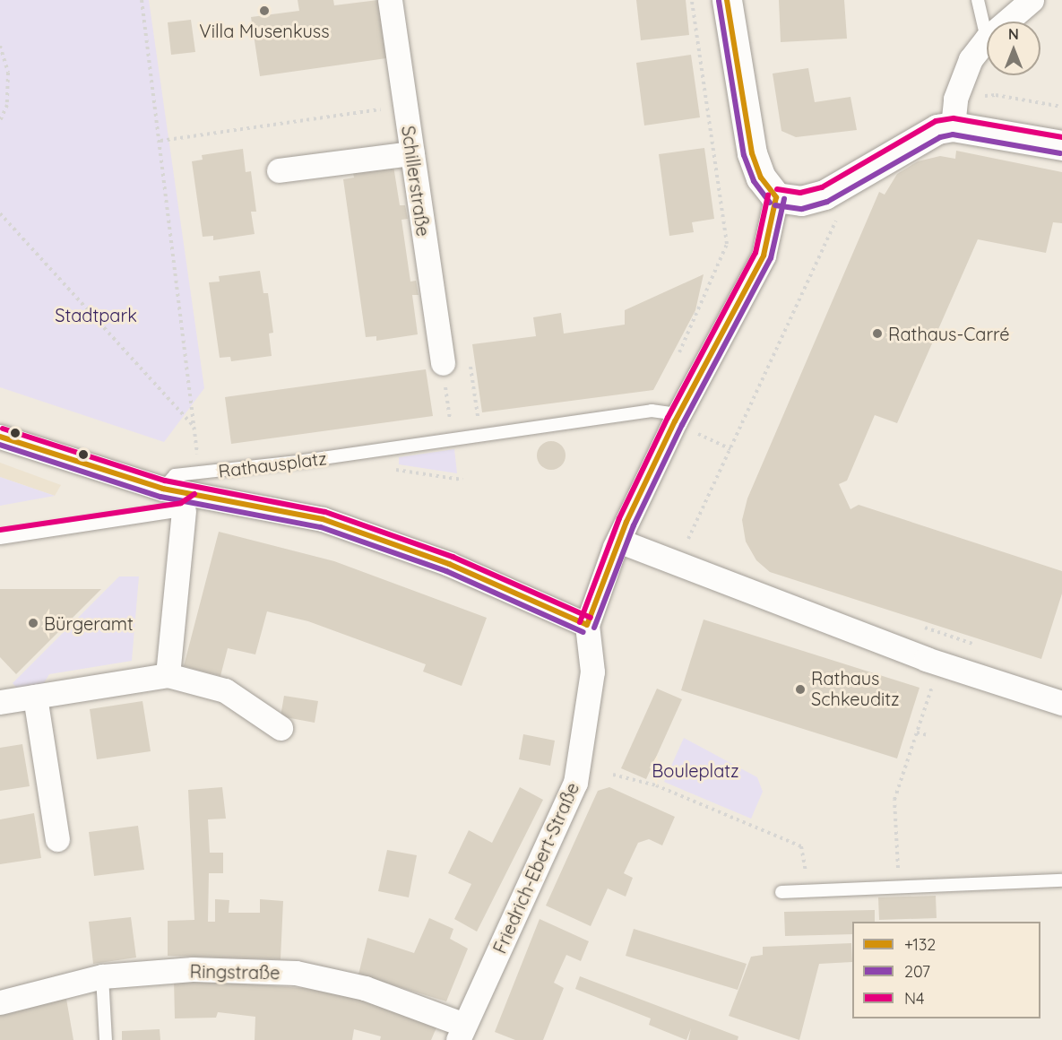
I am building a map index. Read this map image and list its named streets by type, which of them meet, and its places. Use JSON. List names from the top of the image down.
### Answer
{
  "streets": {
    "street": ["Schillerstraße", "Friedrich-Ebert-Straße", "Ringstraße"],
    "lane": ["Rathausplatz"]
  },
  "crossings": [
    ["Friedrich-Ebert-Straße", "Ringstraße"]
  ],
  "parks": ["Stadtpark", "Bouleplatz"],
  "places": [
    "Villa Musenkuss",
    "Rathaus-Carré",
    "Bürgeramt",
    "Rathaus Schkeuditz"
  ],
  "lines": ["transit line +132", "transit line 207", "transit line N4"],
  "legend": ["+132", "207", "N4"],
  "north": "top"
}
